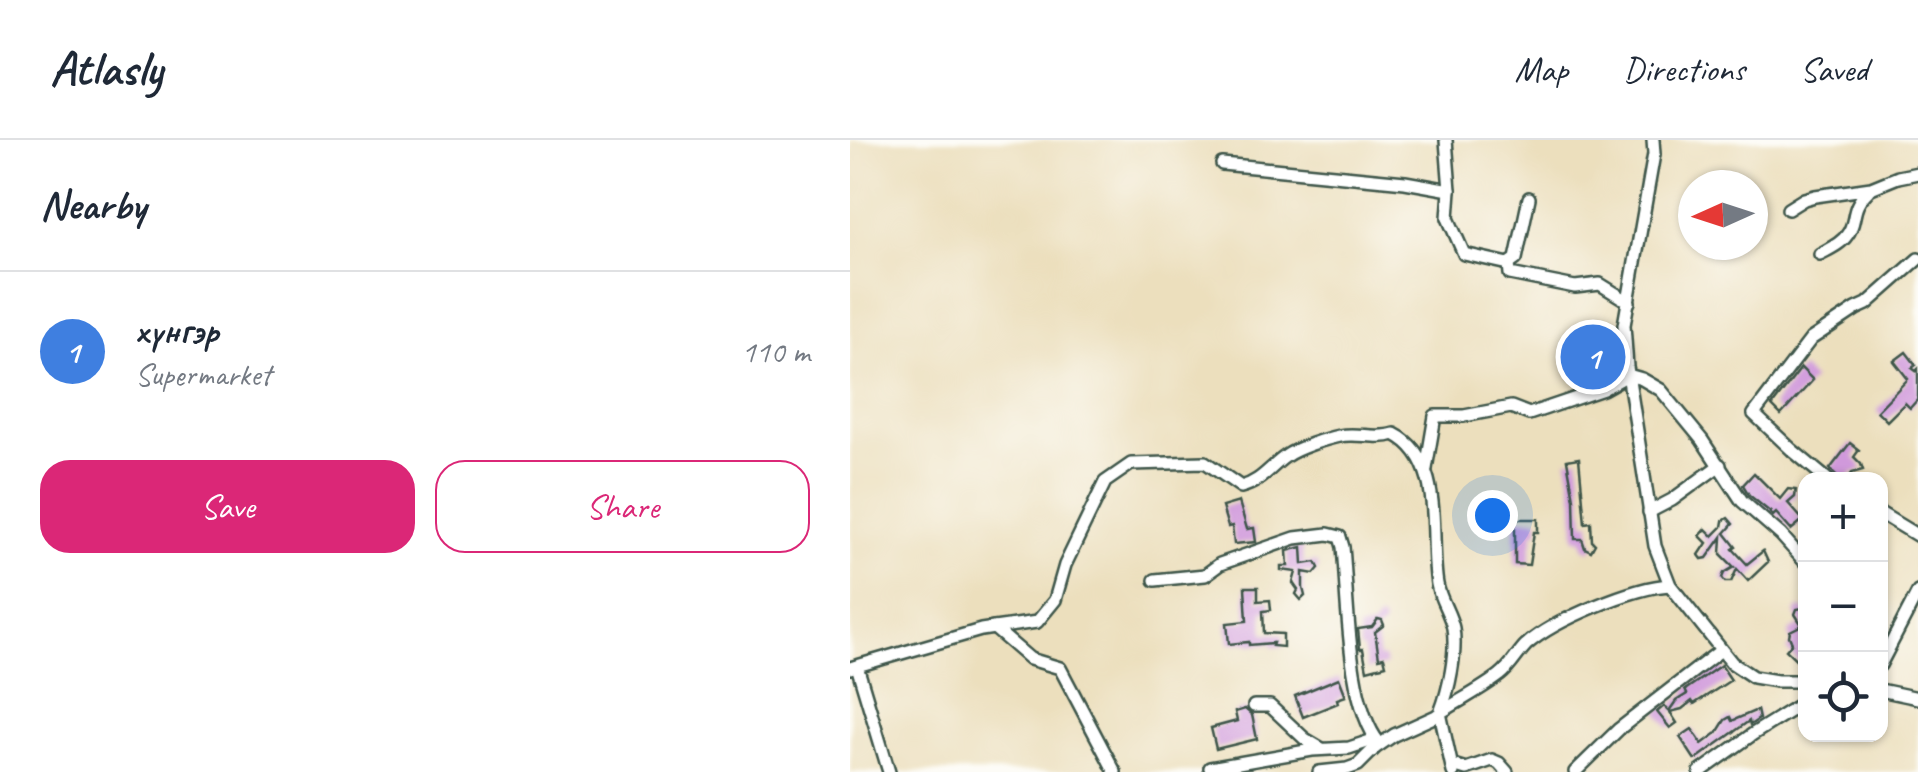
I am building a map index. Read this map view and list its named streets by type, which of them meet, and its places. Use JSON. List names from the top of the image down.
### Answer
{
  "north": "left",
  "page": {
    "header": "Atlasly",
    "nav": ["Map", "Directions", "Saved"],
    "heading": "Nearby",
    "list": [
      {
        "mark": "1",
        "name": "хүнгэр",
        "note": "Supermarket",
        "value": "110 m"
      }
    ],
    "pins": "1",
    "buttons": ["Save", "Share"],
    "map_buttons": ["+", "−"]
  }
}
